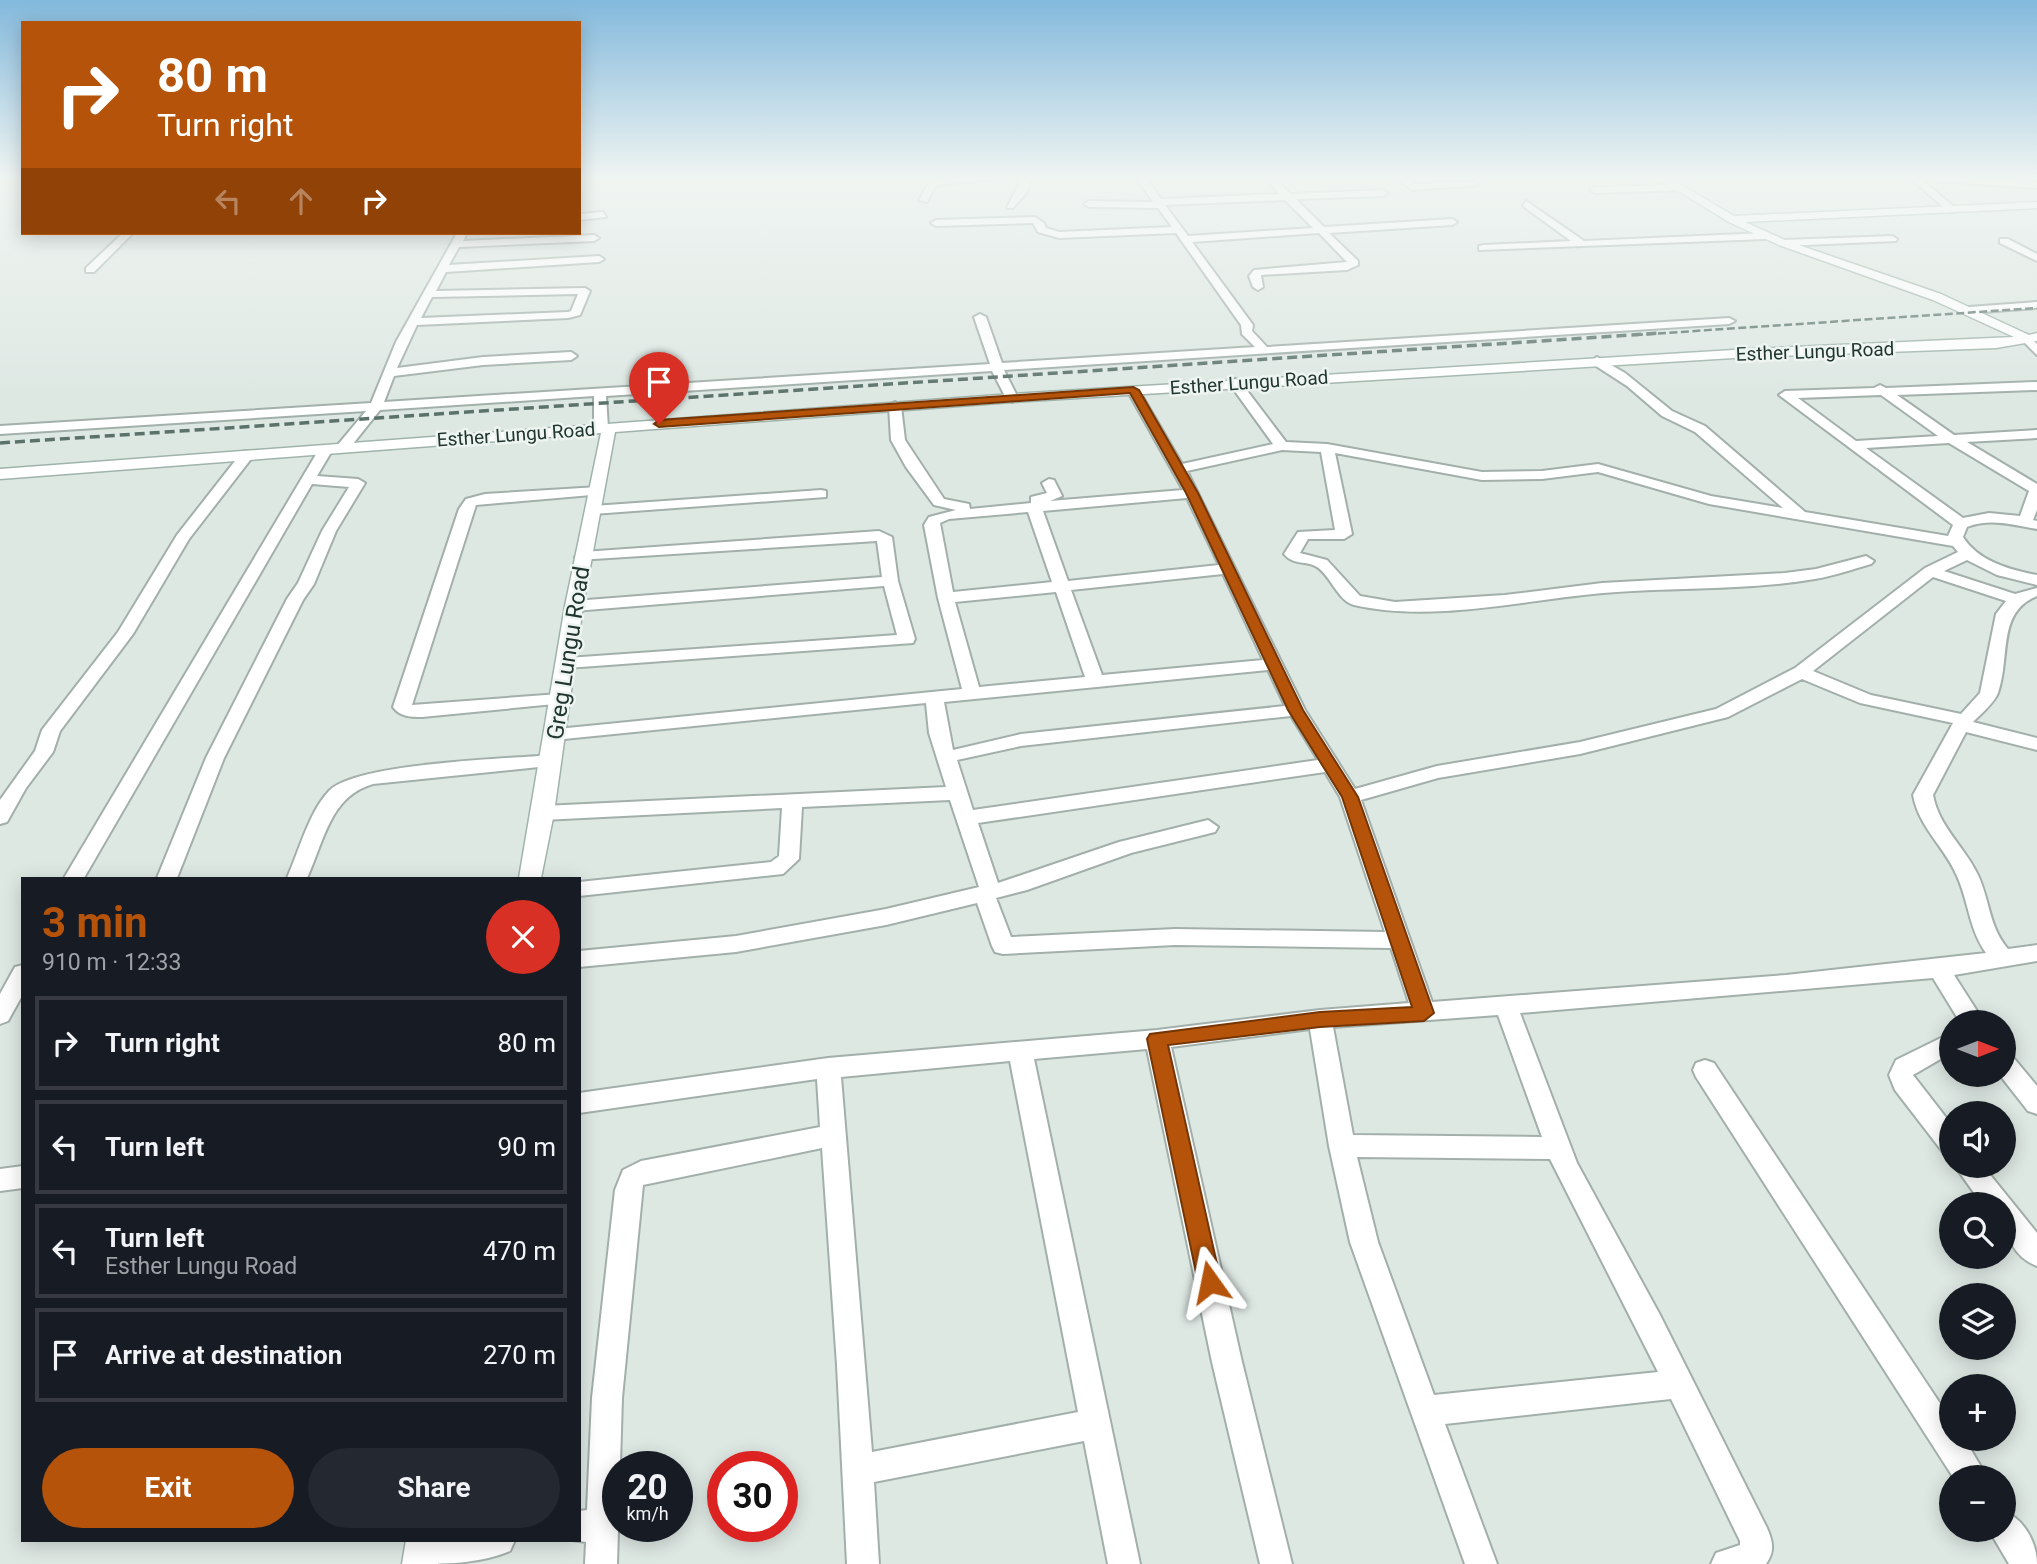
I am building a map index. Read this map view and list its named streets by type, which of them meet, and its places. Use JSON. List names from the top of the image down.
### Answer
{
  "streets": {
    "street": ["Esther Lungu Road", "Greg Lungu Road"]
  },
  "crossings": [
    ["Esther Lungu Road", "Greg Lungu Road"]
  ],
  "north": "right",
  "page": {
    "turn": ["80 m", "Turn right"],
    "heading": ["3 min", "910 m · 12:33"],
    "list": [
      {
        "name": "Turn right",
        "value": "80 m"
      },
      {
        "name": "Turn left",
        "value": "90 m"
      },
      {
        "name": "Turn left",
        "note": "Esther Lungu Road",
        "value": "470 m"
      },
      {
        "name": "Arrive at destination",
        "value": "270 m"
      }
    ],
    "map_buttons": ["+", "−"],
    "buttons": ["Exit", "Share"],
    "speed": "20 km/h",
    "limit": "30"
  }
}
